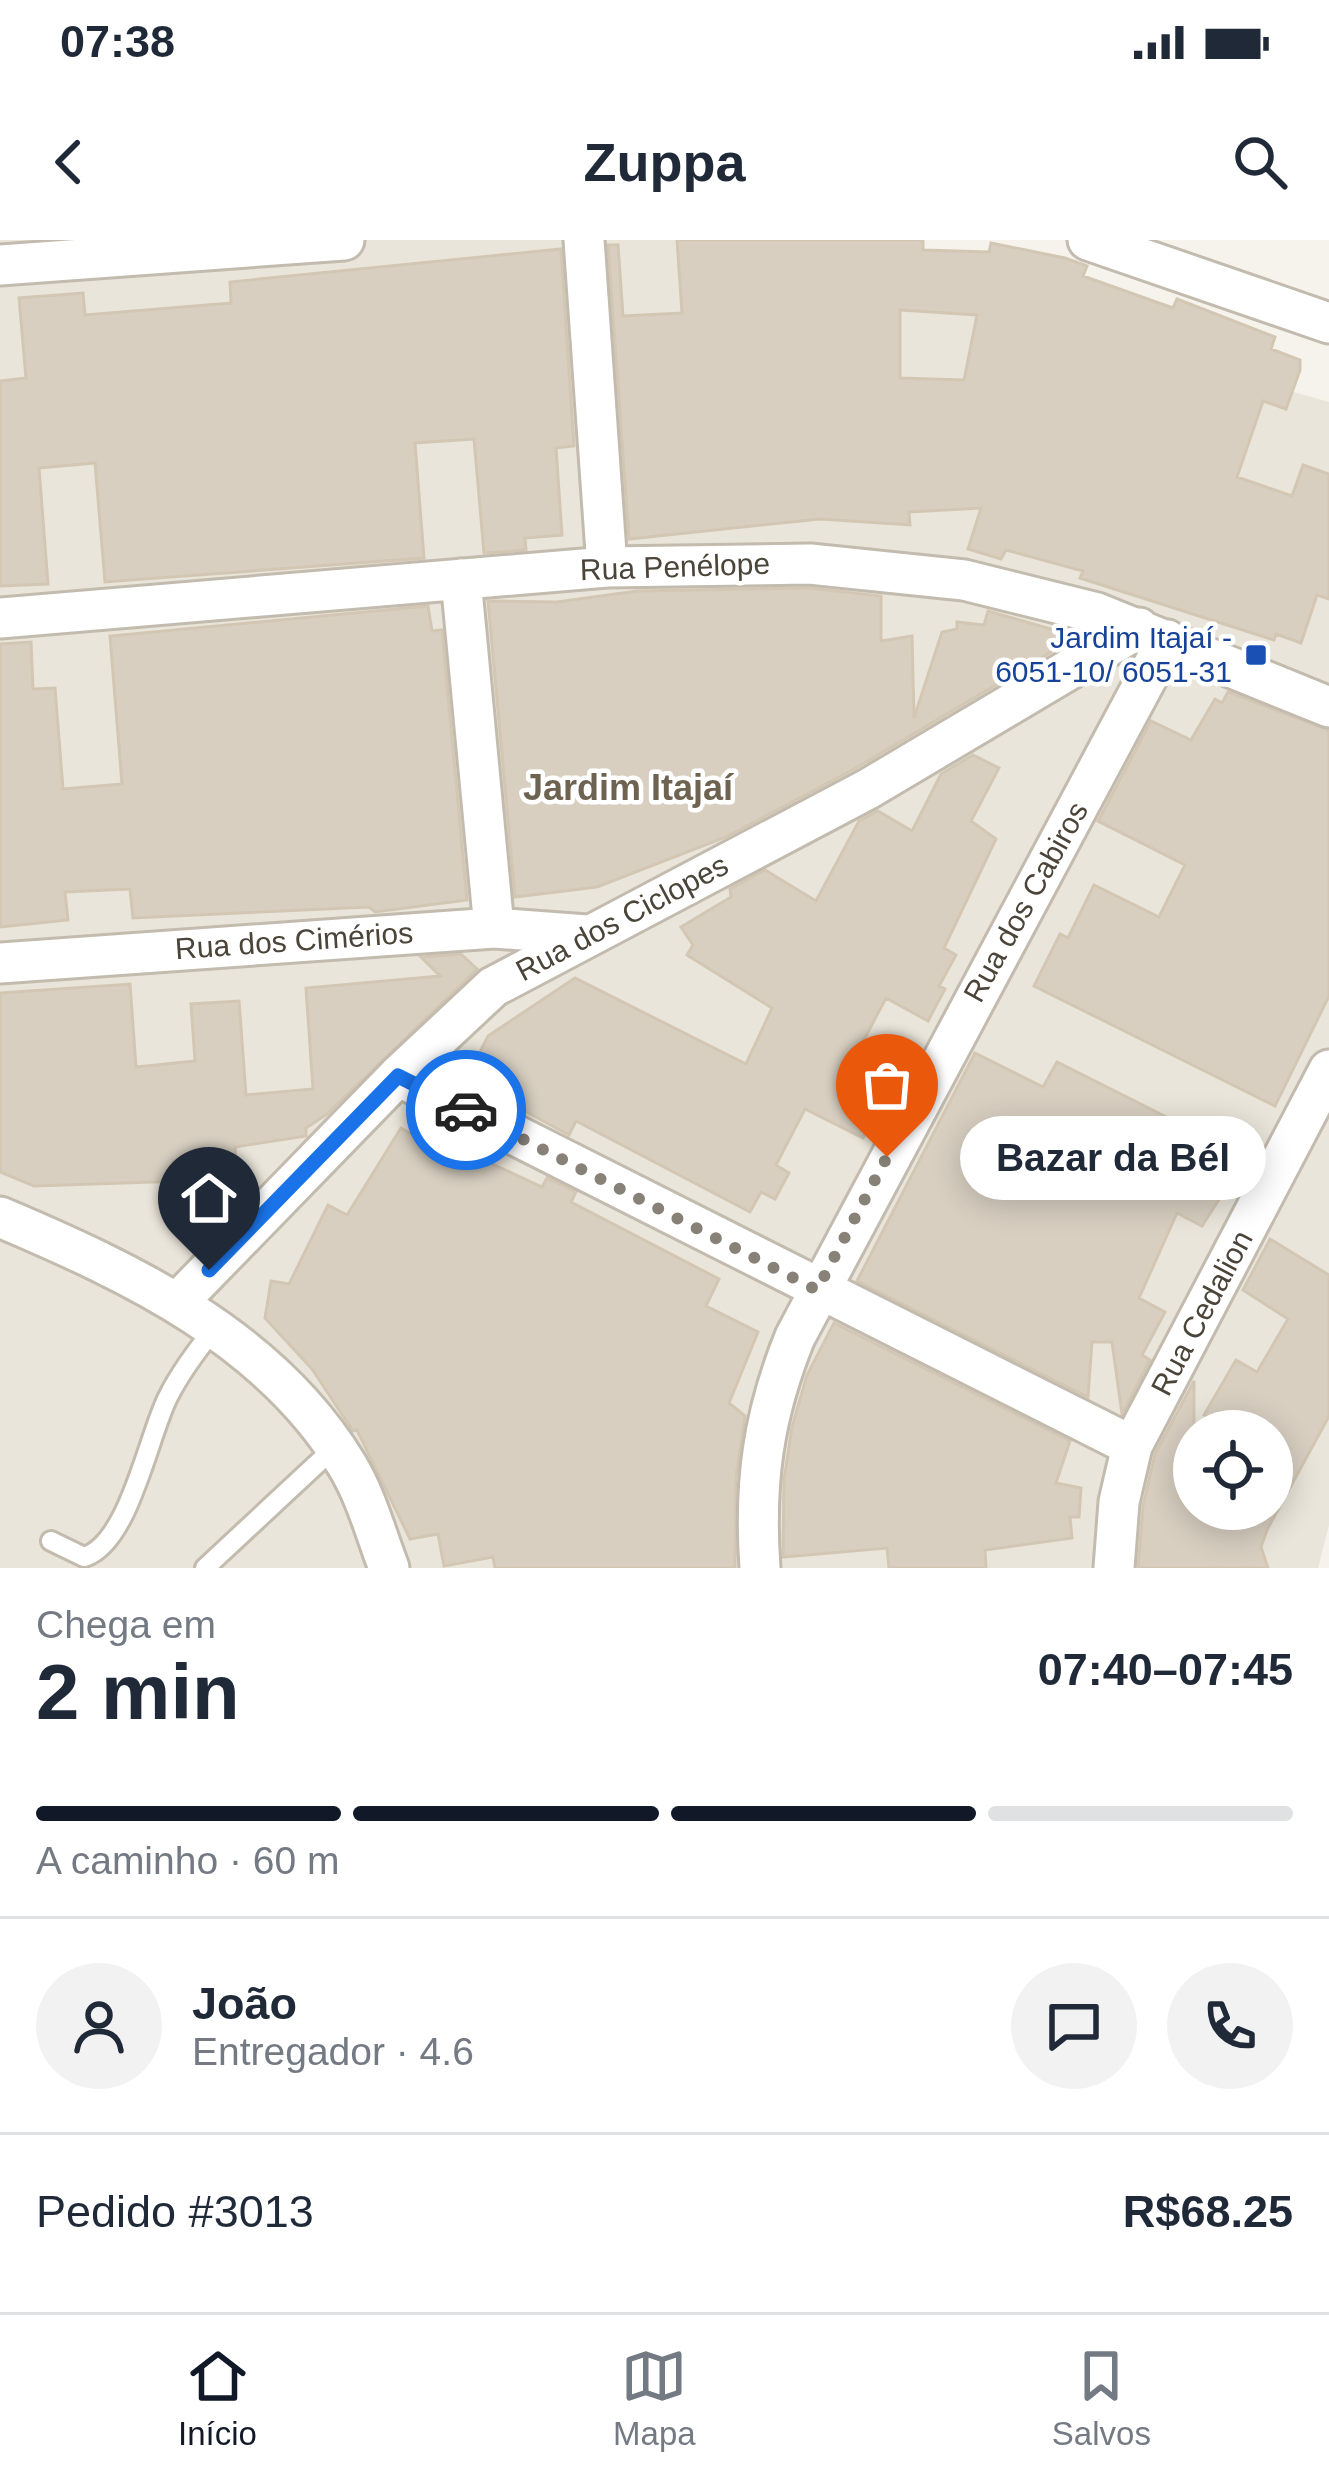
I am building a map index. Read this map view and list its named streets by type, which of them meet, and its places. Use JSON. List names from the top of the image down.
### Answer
{
  "streets": {
    "street": [
      "Rua Penélope",
      "Rua dos Cabiros",
      "Rua dos Ciclopes",
      "Rua dos Cimérios",
      "Rua Cedalion"
    ]
  },
  "crossings": [
    ["Rua Penélope", "Rua dos Cabiros"],
    ["Rua Penélope", "Rua dos Ciclopes"],
    ["Rua dos Cabiros", "Rua dos Ciclopes"],
    ["Rua dos Ciclopes", "Rua dos Cimérios"]
  ],
  "districts": ["Jardim Itajaí"],
  "places": {
    "transit": ["Jardim Itajaí - 6051-10/ 6051-31"],
    "other": ["Bazar da Bél"]
  },
  "page": {
    "status": "07:38",
    "header": "Zuppa",
    "bubble": "Bazar da Bél",
    "heading": ["2 min", "Chega em", "07:40–07:45"],
    "panel": [
      "João",
      "Entregador · 4.6",
      "Pedido #3013",
      "R$68.25"
    ],
    "bar": "A caminho · 60 m",
    "tabs": ["Início", "Mapa", "Salvos"]
  }
}
